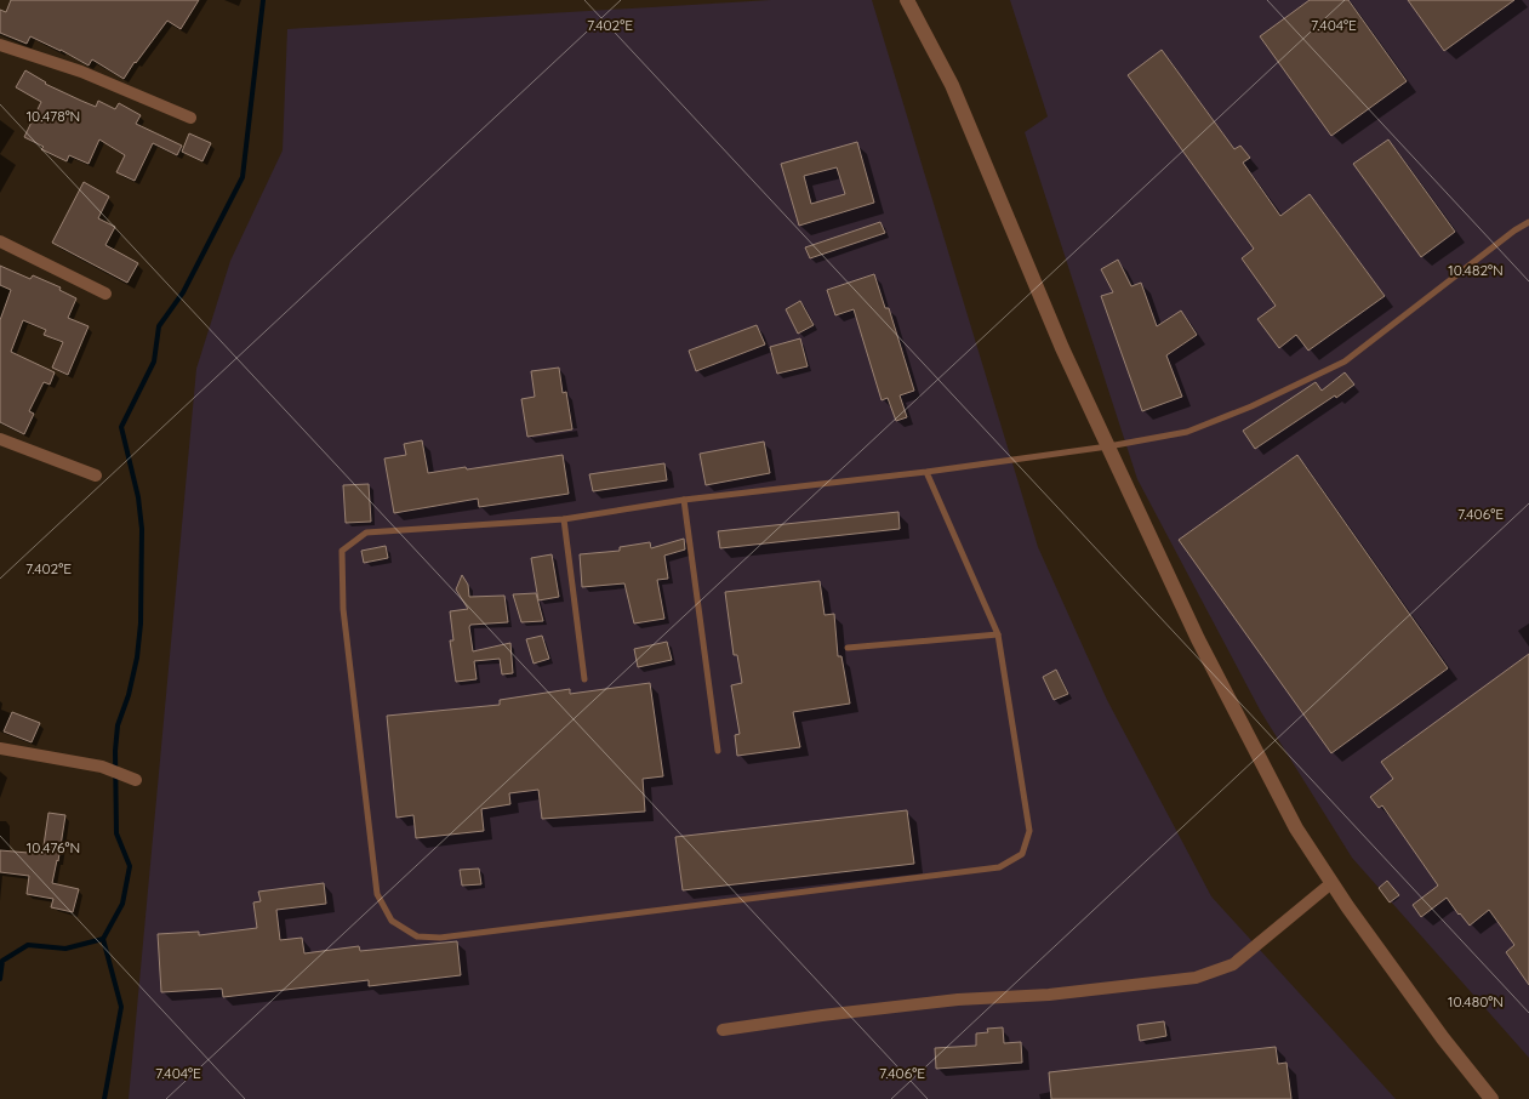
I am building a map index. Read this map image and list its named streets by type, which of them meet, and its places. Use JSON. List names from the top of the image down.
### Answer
{
  "coordinates": [
    "7.402°E",
    "7.404°E",
    "10.478°N",
    "10.482°N",
    "7.406°E",
    "10.476°N",
    "10.480°N"
  ]
}
